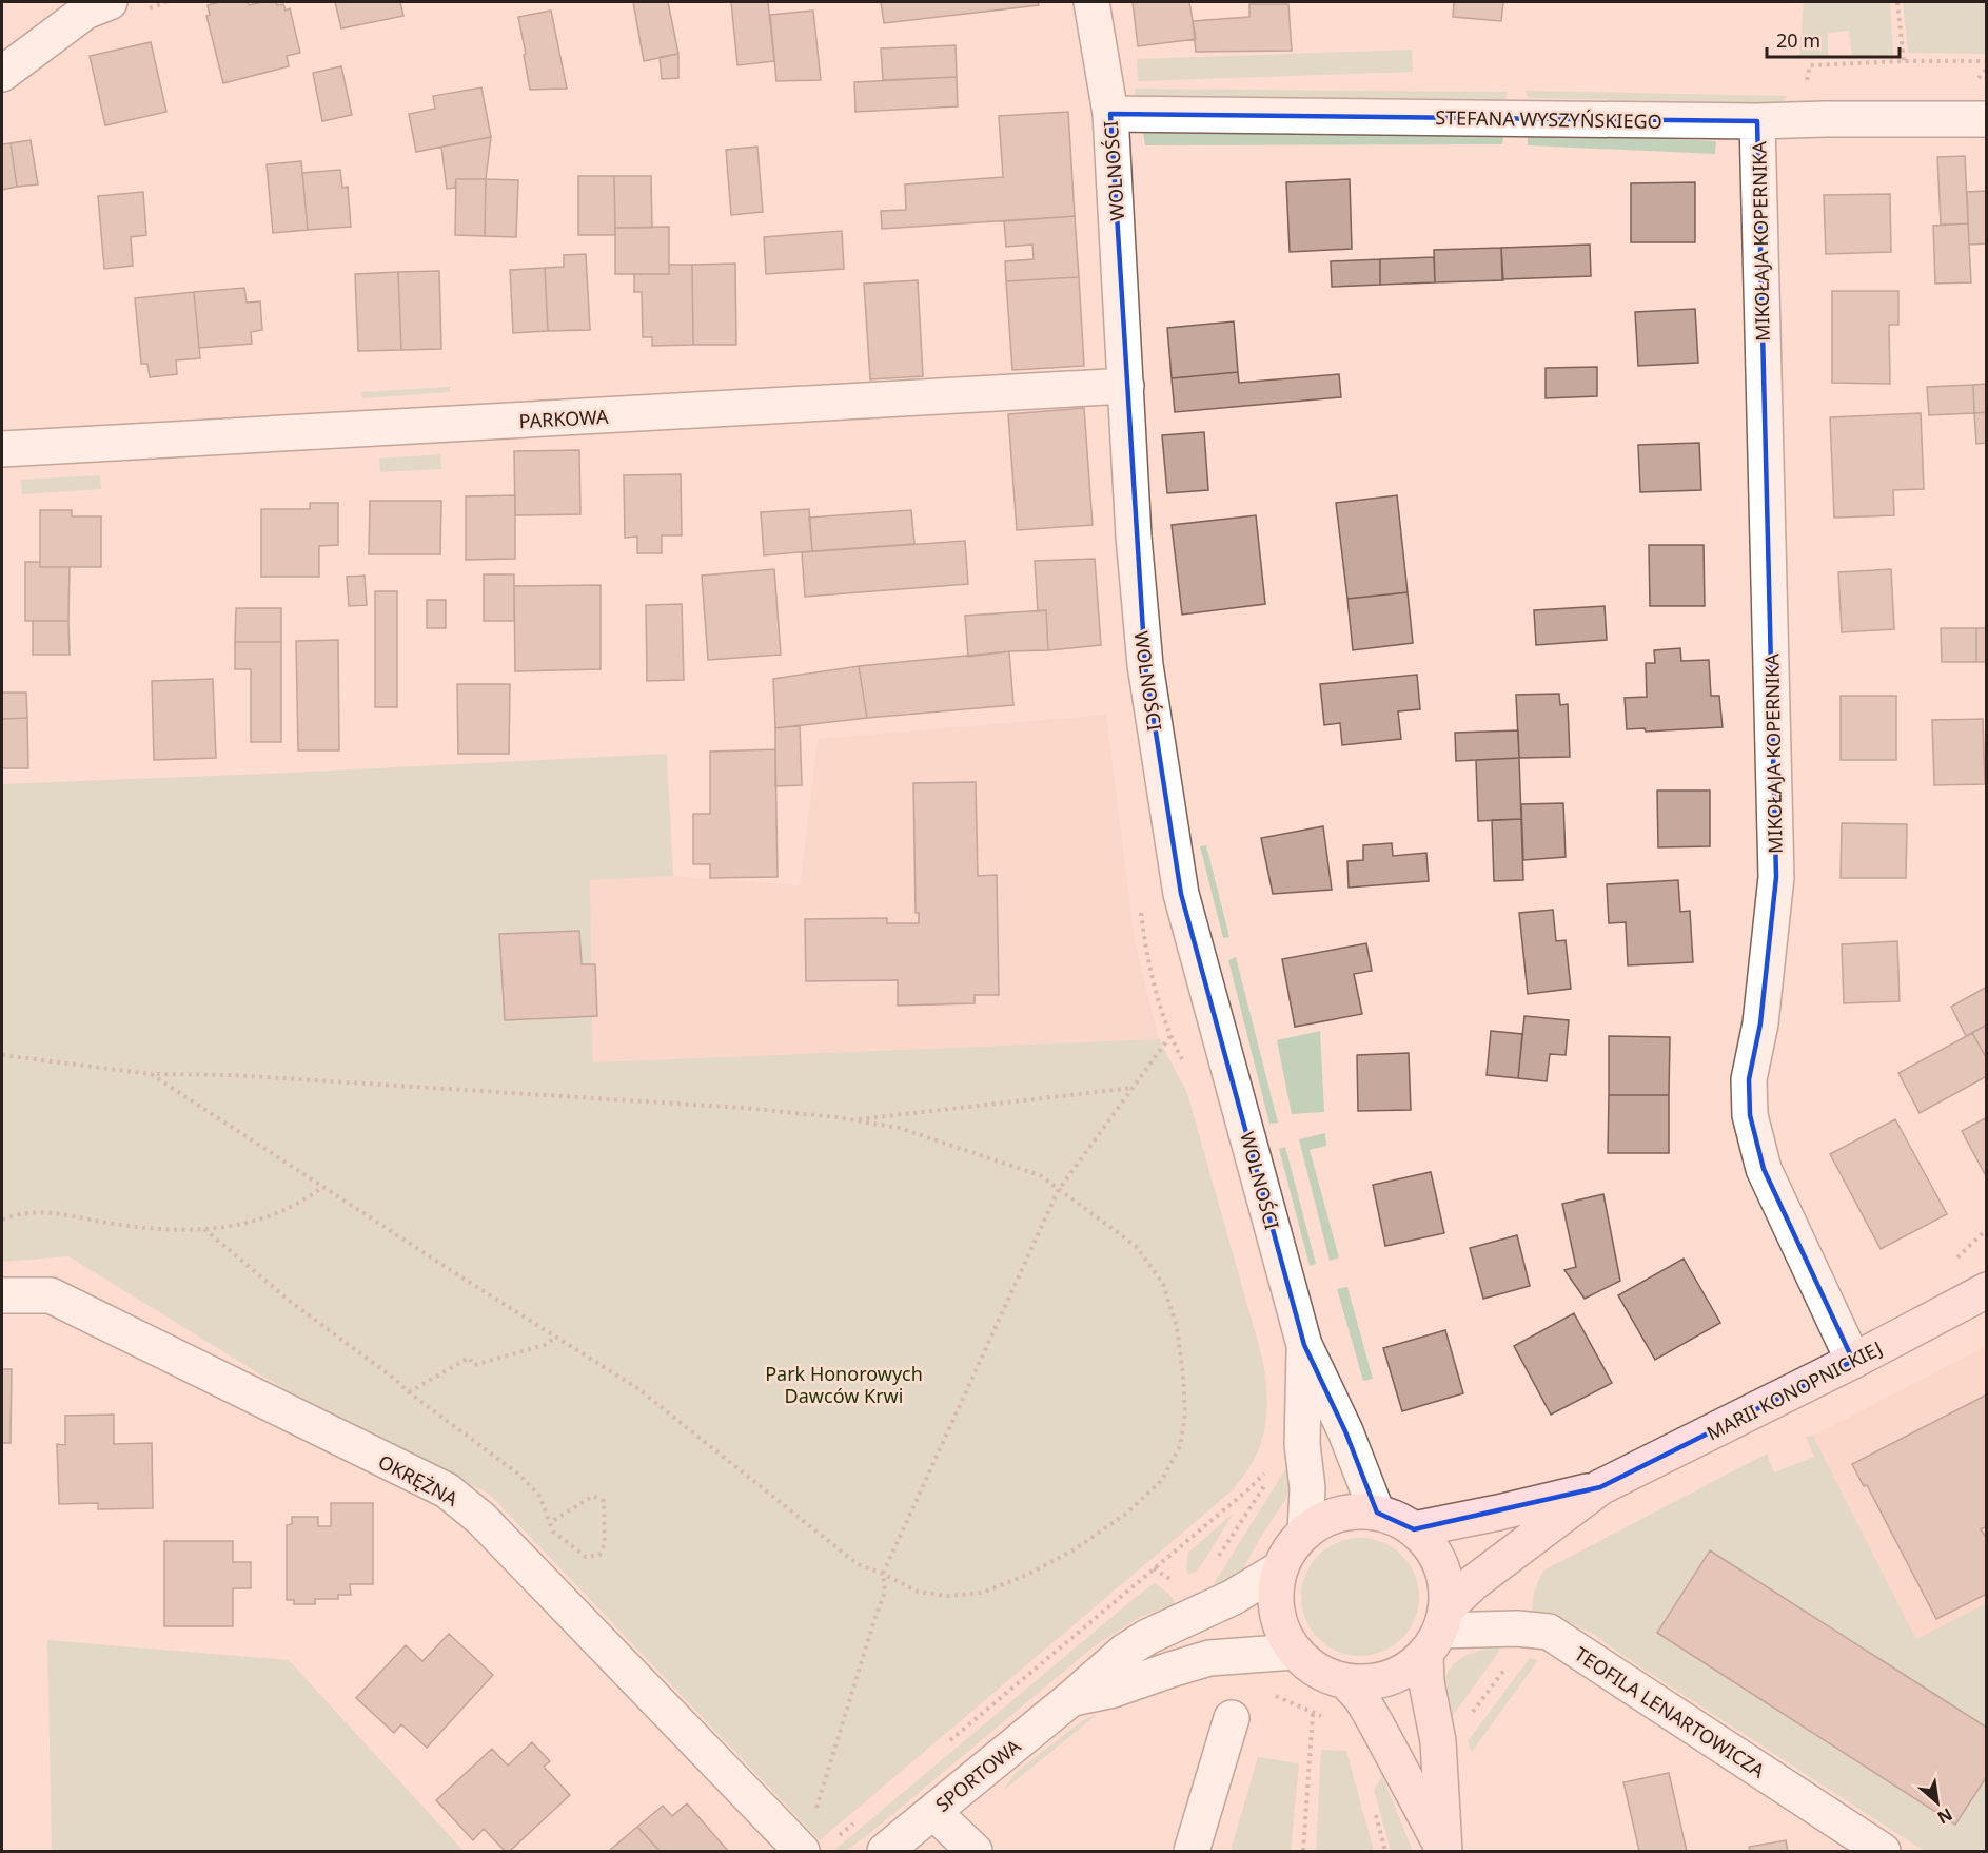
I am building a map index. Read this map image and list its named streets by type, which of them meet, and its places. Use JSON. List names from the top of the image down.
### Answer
{
  "streets": {
    "street": [
      "STEFANA WYSZYŃSKIEGO",
      "WOLNOŚCI",
      "MIKOŁAJA KOPERNIKA",
      "PARKOWA",
      "MARII KONOPNICKIEJ",
      "OKRĘŻNA",
      "TEOFILA LENARTOWICZA",
      "SPORTOWA"
    ]
  },
  "crossings": [
    ["STEFANA WYSZYŃSKIEGO", "WOLNOŚCI"],
    ["STEFANA WYSZYŃSKIEGO", "MIKOŁAJA KOPERNIKA"],
    ["WOLNOŚCI", "PARKOWA"],
    ["MIKOŁAJA KOPERNIKA", "MARII KONOPNICKIEJ"],
    ["TEOFILA LENARTOWICZA", "SPORTOWA"]
  ],
  "parks": ["Park Honorowych Dawców Krwi"],
  "scale_bar": "20 m",
  "north": "bottom right"
}
